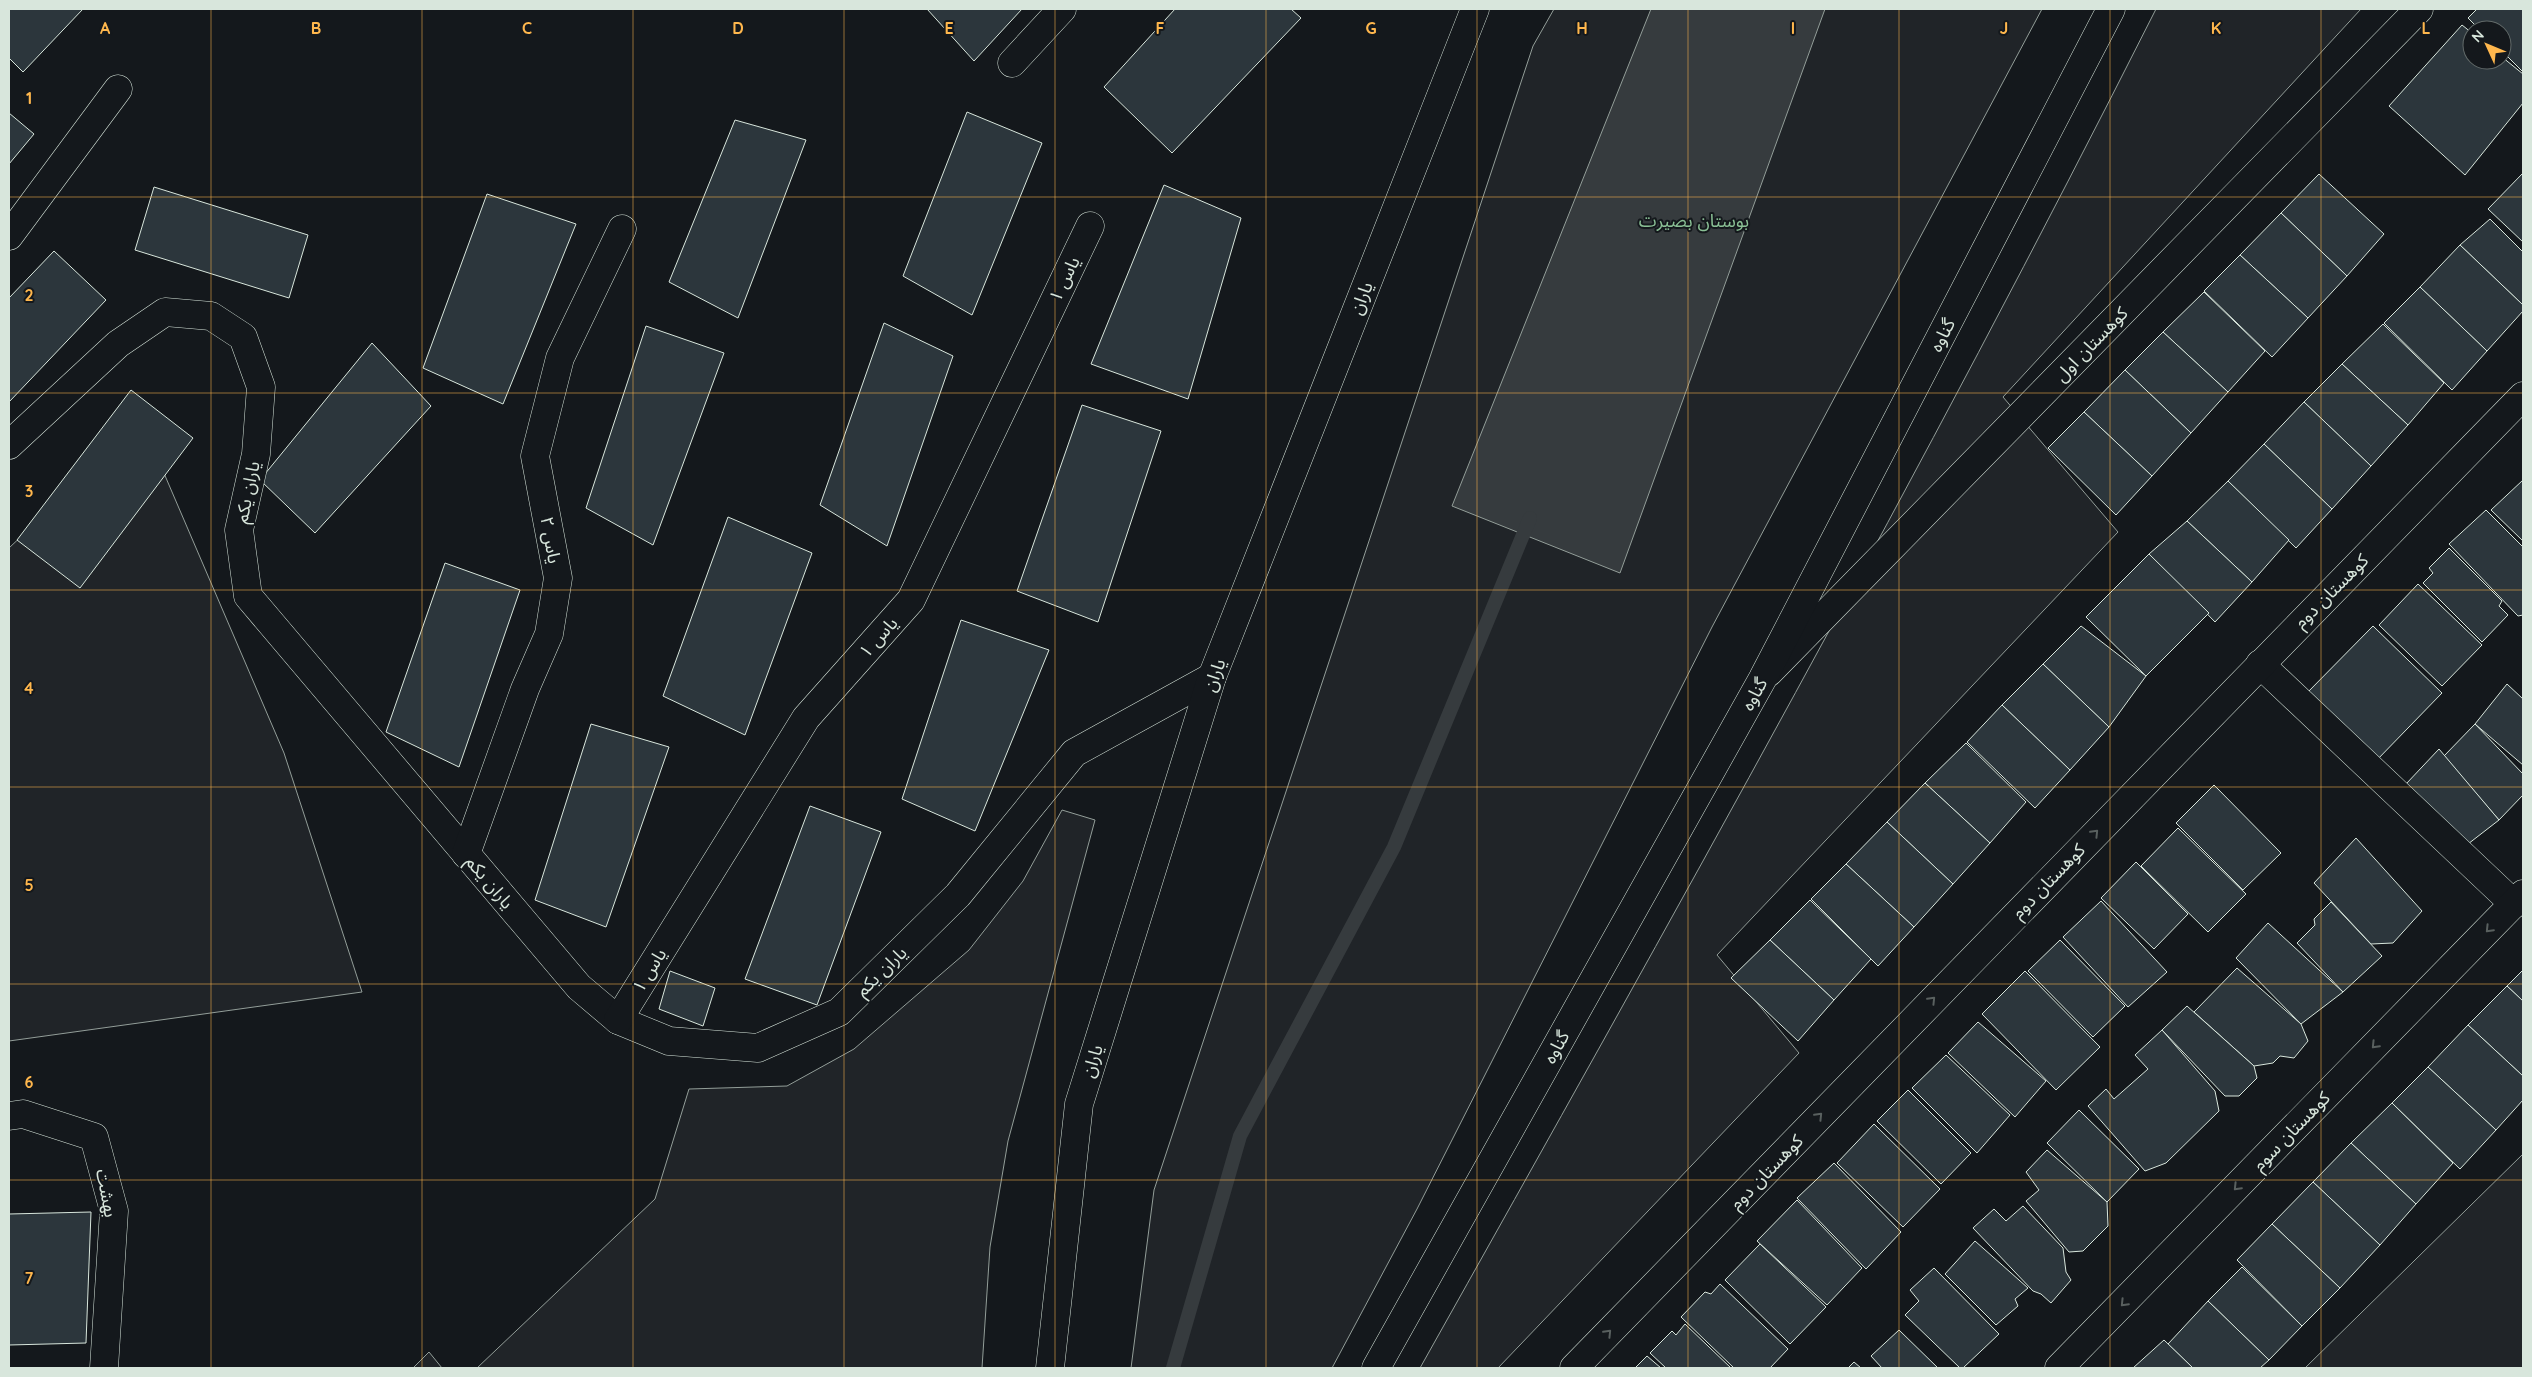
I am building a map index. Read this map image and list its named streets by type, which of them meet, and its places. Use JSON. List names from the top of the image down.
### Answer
{
  "streets": {
    "street": [
      "یاس ۱",
      "یاران",
      "گناوه",
      "کوهستان اول",
      "یاران یکم",
      "یاس ۲",
      "کوهستان دوم",
      "کوهستان سوم",
      "بهشت"
    ]
  },
  "crossings": [
    ["یاس ۱", "یاران یکم"],
    ["یاران", "یاران یکم"],
    ["گناوه", "کوهستان اول"],
    ["یاران یکم", "یاس ۲"]
  ],
  "one_way": ["کوهستان دوم", "کوهستان سوم"],
  "parks": ["بوستان بصیرت"],
  "north": "top left",
  "grid": {
    "columns": [
      "A",
      "B",
      "C",
      "D",
      "E",
      "F",
      "G",
      "H",
      "I",
      "J",
      "K",
      "L"
    ],
    "rows": [
      "1",
      "2",
      "3",
      "4",
      "5",
      "6",
      "7"
    ]
  }
}
